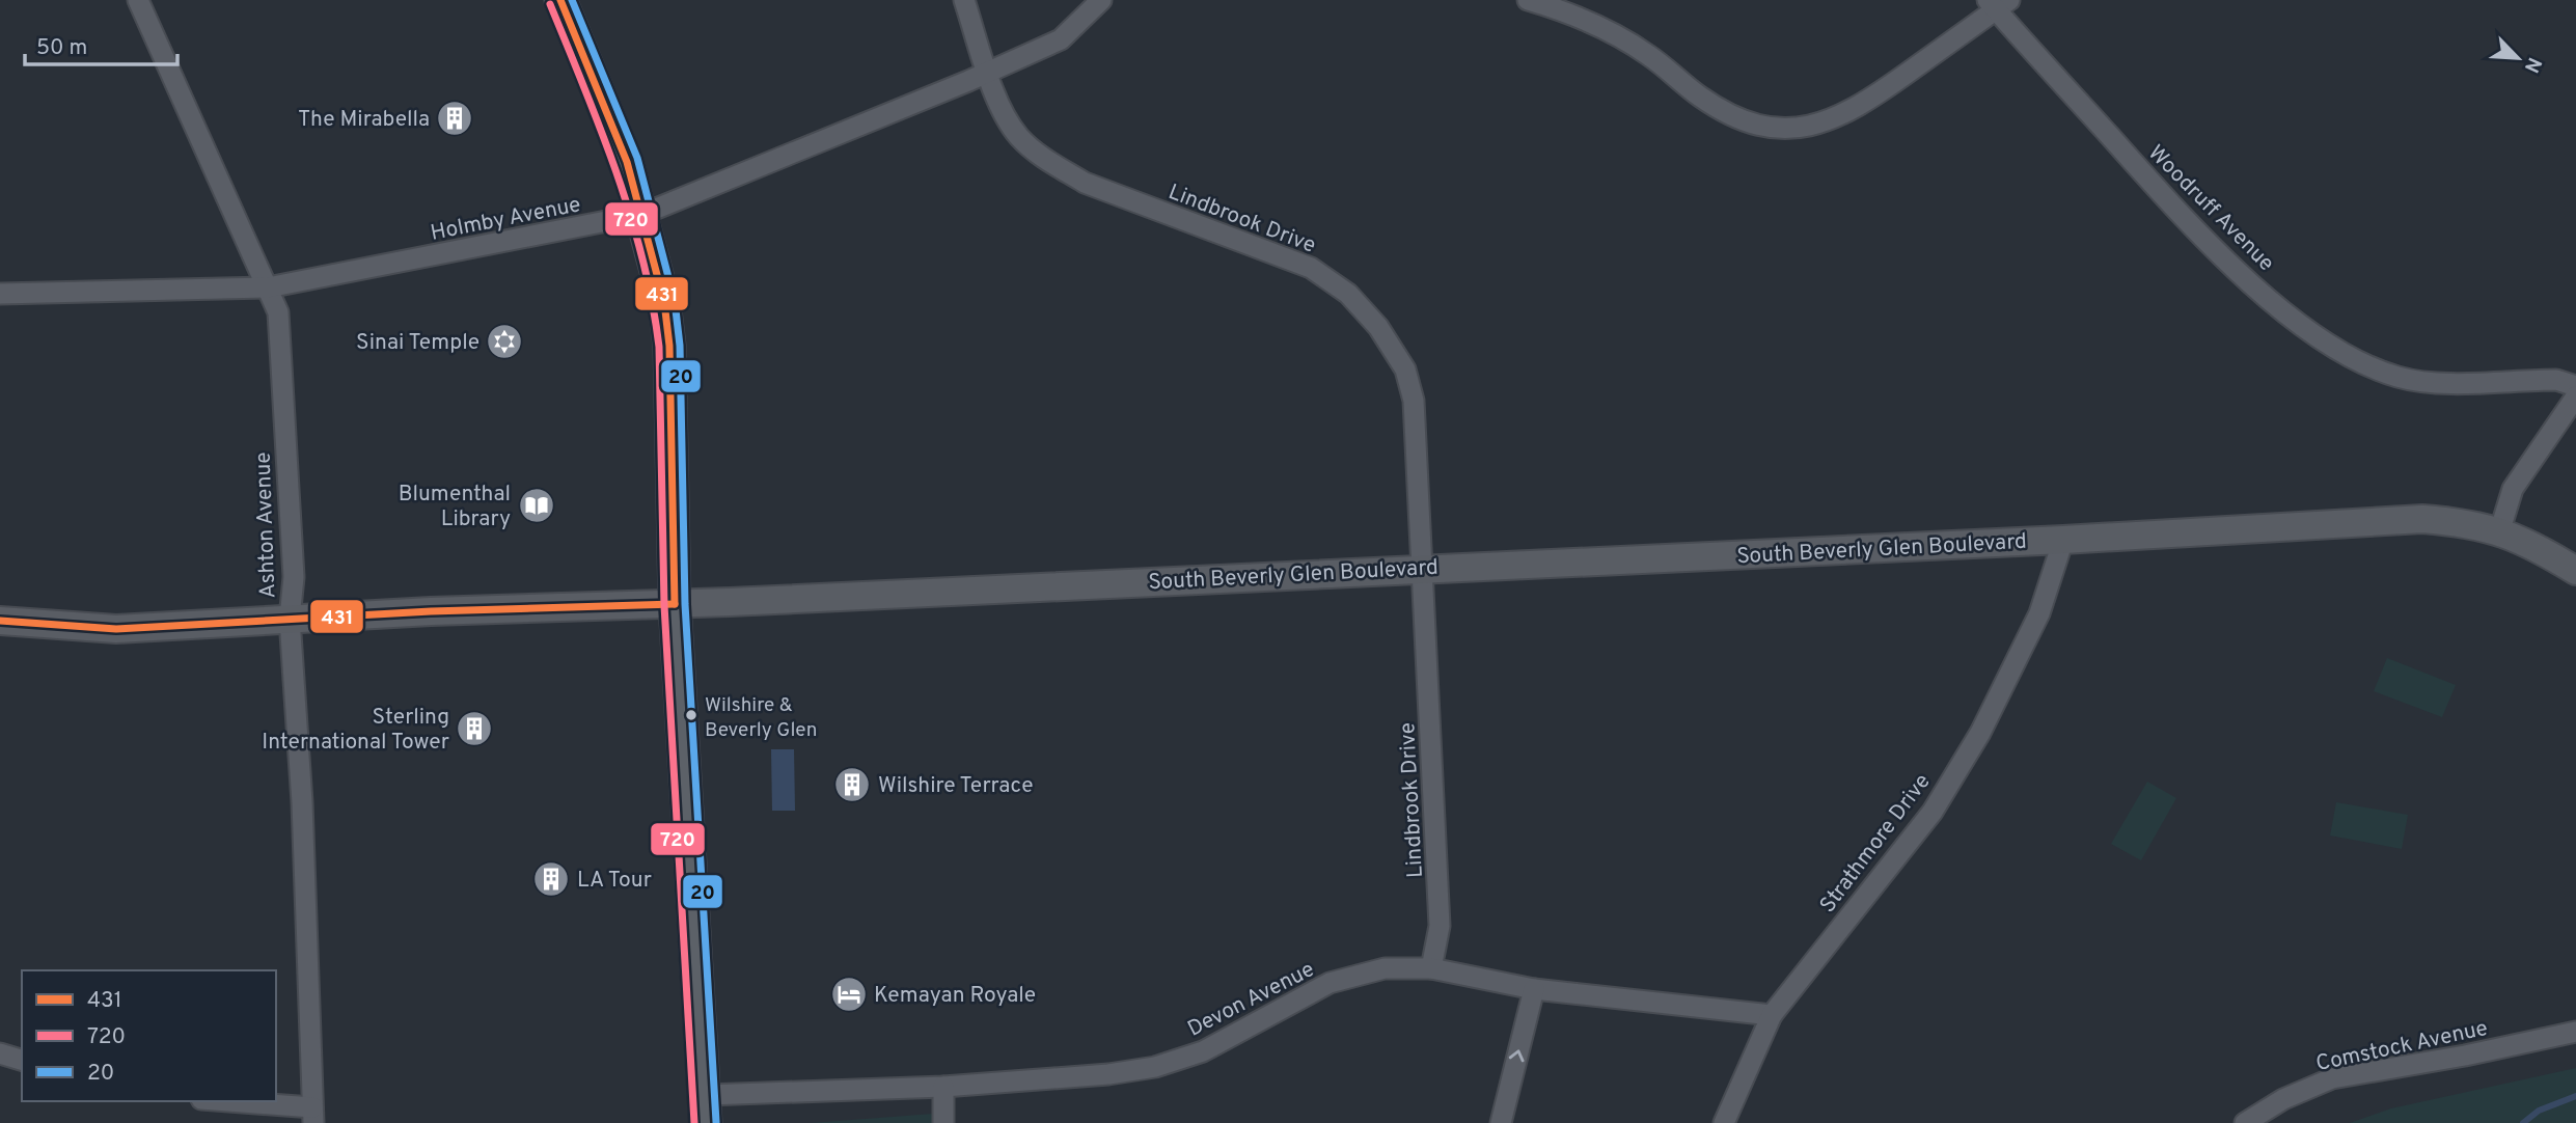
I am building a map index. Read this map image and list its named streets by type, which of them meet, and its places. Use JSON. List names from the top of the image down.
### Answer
{
  "streets": {
    "main road": ["South Beverly Glen Boulevard"],
    "street": [
      "Woodruff Avenue",
      "Holmby Avenue",
      "Lindbrook Drive",
      "Ashton Avenue",
      "Strathmore Drive",
      "Devon Avenue",
      "Comstock Avenue"
    ]
  },
  "crossings": [
    ["Holmby Avenue", "Lindbrook Drive"],
    ["Holmby Avenue", "Ashton Avenue"],
    ["Lindbrook Drive", "South Beverly Glen Boulevard"],
    ["Lindbrook Drive", "Devon Avenue"],
    ["Ashton Avenue", "South Beverly Glen Boulevard"],
    ["South Beverly Glen Boulevard", "Strathmore Drive"],
    ["Strathmore Drive", "Devon Avenue"]
  ],
  "places": {
    "building": [
      "The Mirabella",
      "Sterling International Tower",
      "Wilshire Terrace",
      "LA Tour"
    ],
    "synagogue": ["Sinai Temple"],
    "library": ["Blumenthal Library"],
    "other": ["Wilshire & Beverly Glen"],
    "hotel": ["Kemayan Royale"]
  },
  "lines": ["transit line 431", "transit line 20", "transit line 720"],
  "legend": ["431", "720", "20"],
  "scale_bar": "50 m",
  "north": "bottom right"
}
